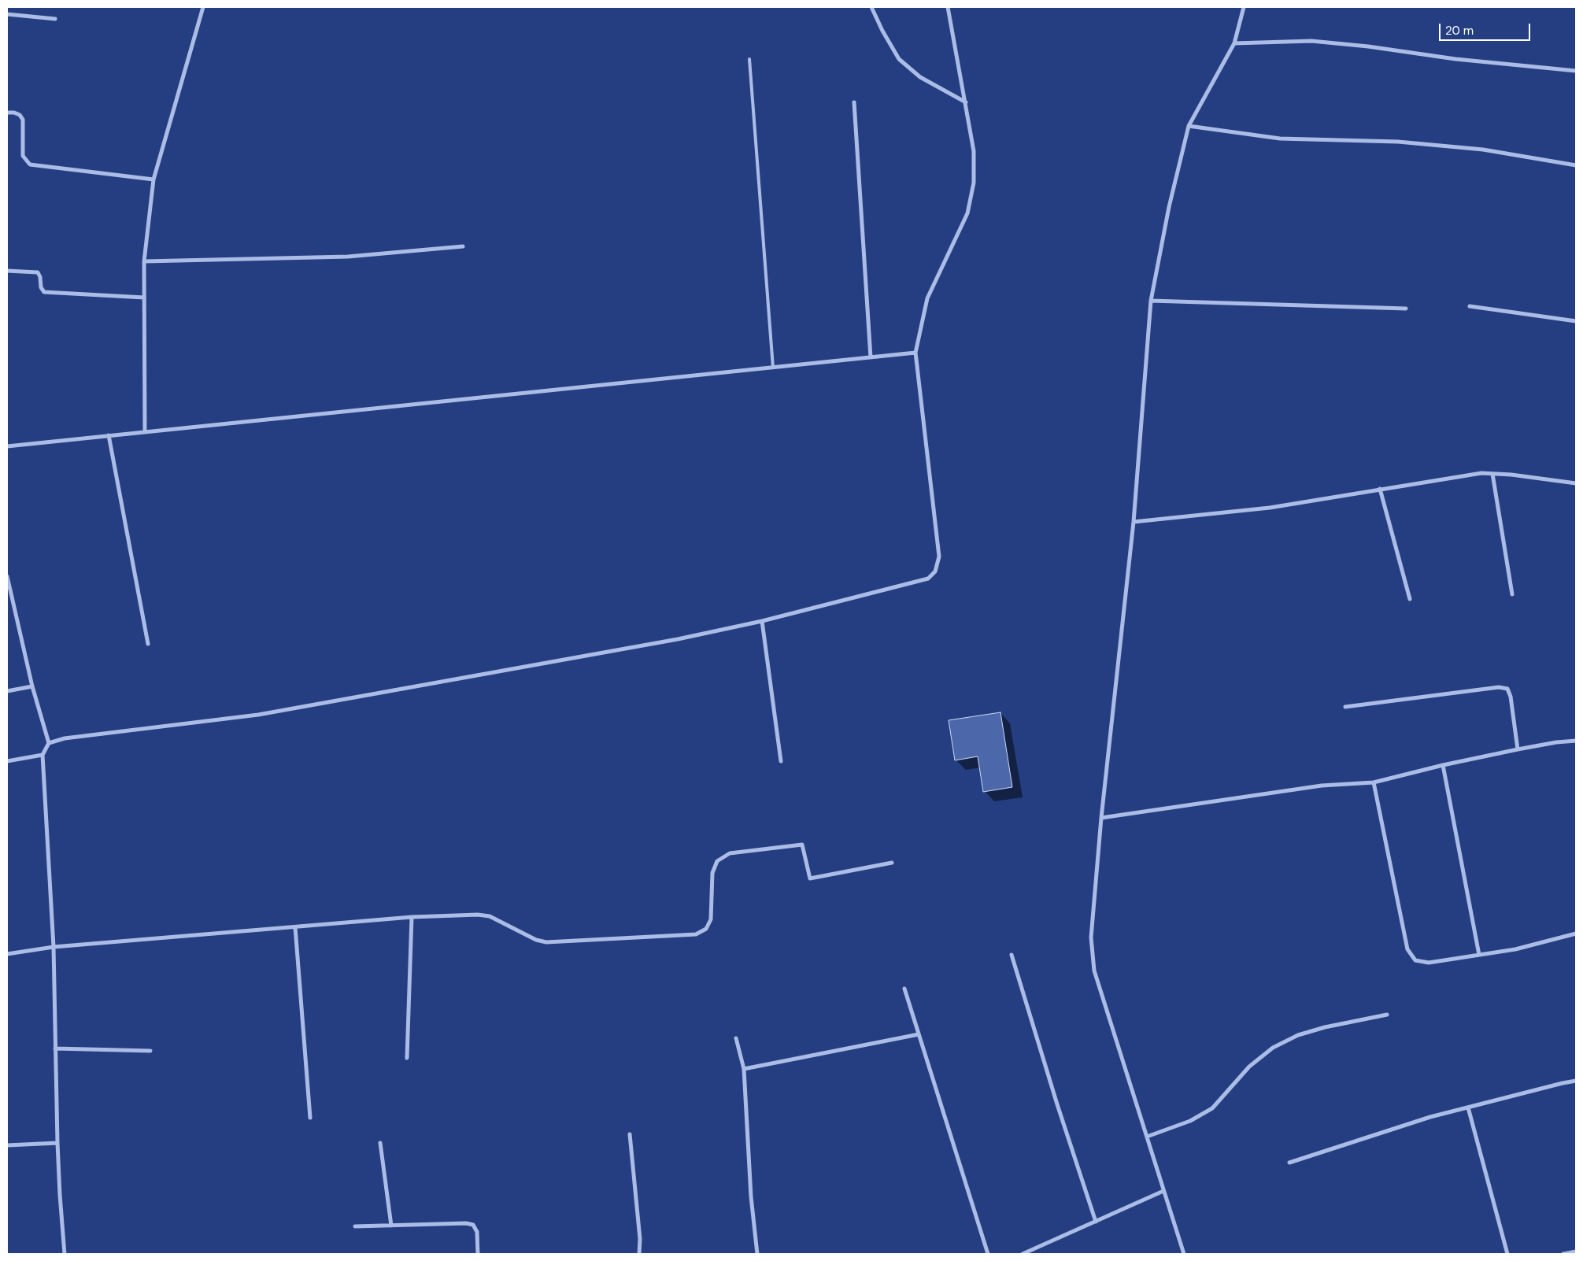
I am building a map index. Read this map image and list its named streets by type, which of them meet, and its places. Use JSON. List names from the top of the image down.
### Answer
{
  "scale_bar": "20 m"
}
